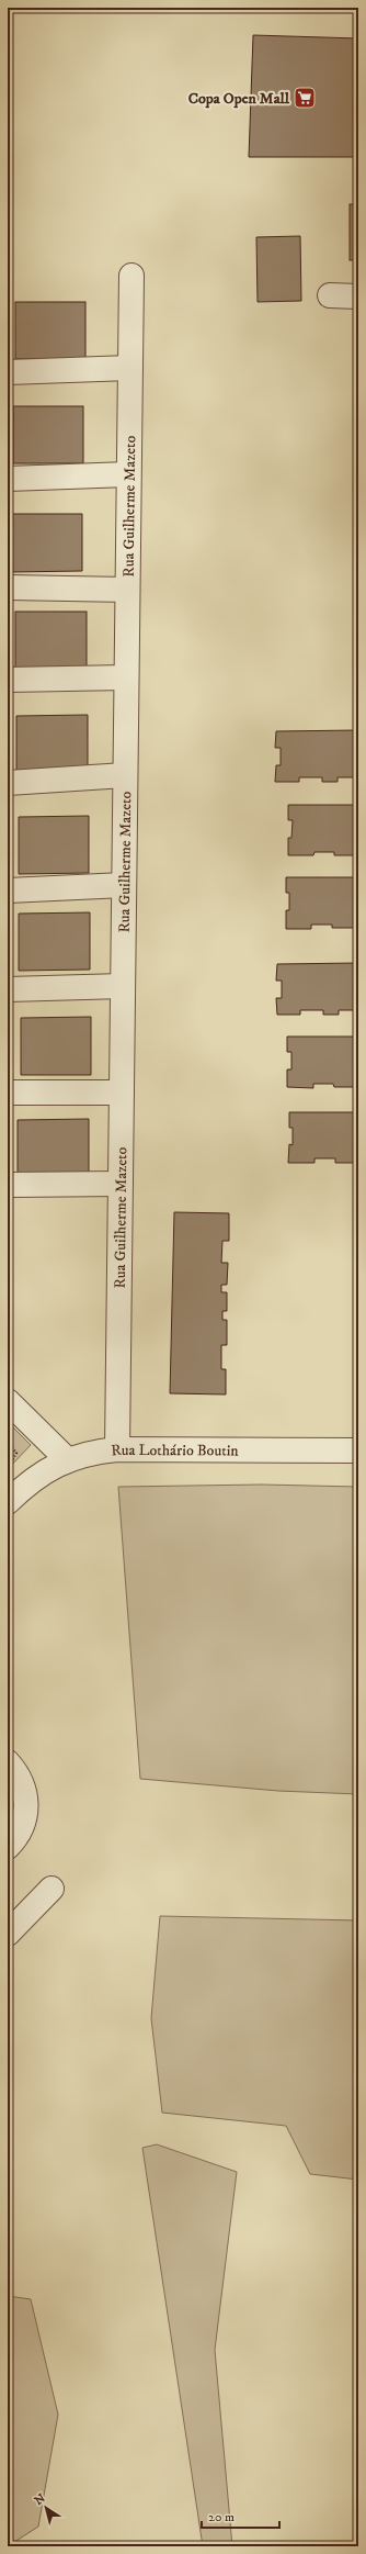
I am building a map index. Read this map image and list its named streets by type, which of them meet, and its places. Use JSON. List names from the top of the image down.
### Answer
{
  "streets": {
    "street": ["Rua Guilherme Mazeto", "Rua Lothário Boutin"]
  },
  "crossings": [
    ["Rua Guilherme Mazeto", "Rua Lothário Boutin"]
  ],
  "places": {
    "supermarket": ["Copa Open Mall"]
  },
  "scale_bar": "20 m",
  "north": "top left"
}
